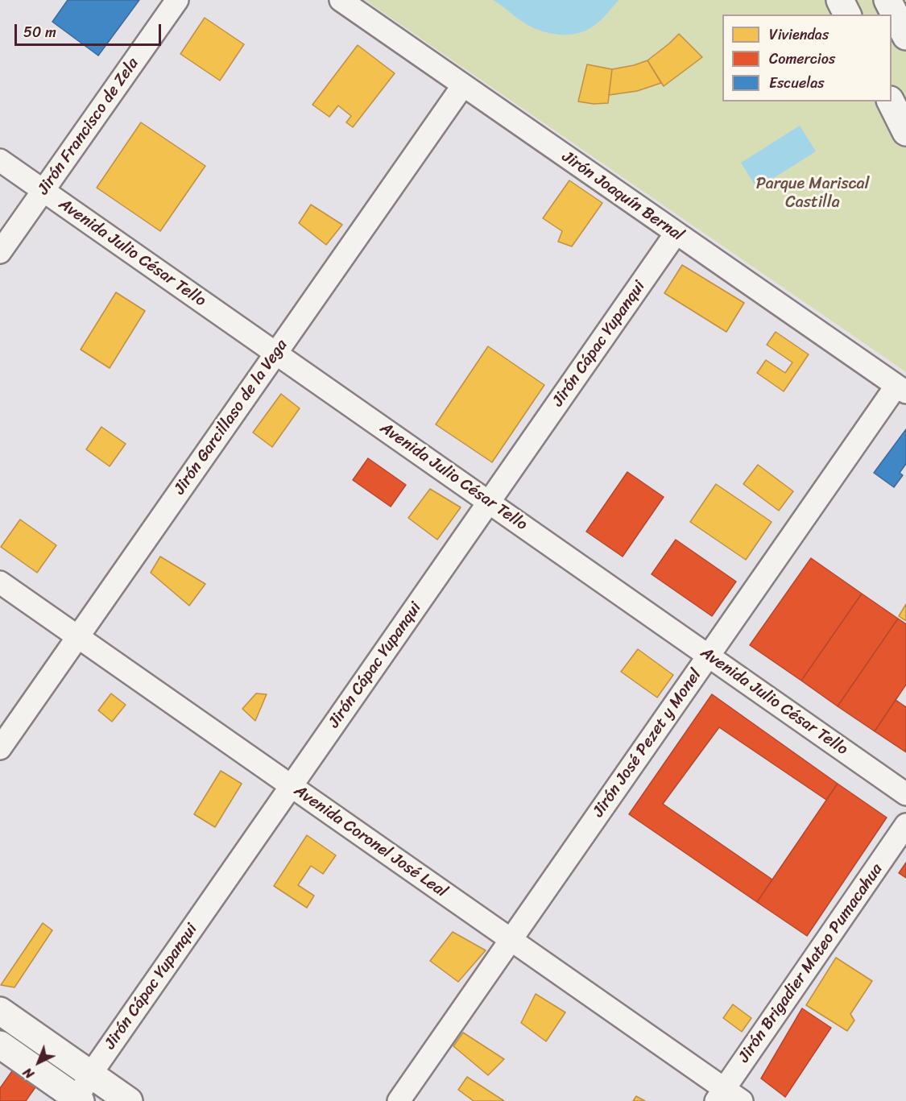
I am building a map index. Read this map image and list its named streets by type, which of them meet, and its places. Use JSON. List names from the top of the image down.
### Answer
{
  "streets": {
    "street": [
      "Jirón Francisco de Zela",
      "Jirón Joaquín Bernal",
      "Avenida Julio César Tello",
      "Jirón Cápac Yupanqui",
      "Jirón Garcillaso de la Vega",
      "Jirón José Pezet y Monel",
      "Avenida Coronel José Leal",
      "Jirón Brigadier Mateo Pumacahua"
    ]
  },
  "crossings": [
    ["Jirón Francisco de Zela", "Avenida Julio César Tello"],
    ["Jirón Joaquín Bernal", "Jirón Cápac Yupanqui"],
    ["Jirón Joaquín Bernal", "Jirón Garcillaso de la Vega"],
    ["Jirón Joaquín Bernal", "Jirón José Pezet y Monel"],
    ["Avenida Julio César Tello", "Jirón Cápac Yupanqui"],
    ["Avenida Julio César Tello", "Jirón Garcillaso de la Vega"],
    ["Avenida Julio César Tello", "Jirón José Pezet y Monel"],
    ["Jirón Cápac Yupanqui", "Avenida Coronel José Leal"],
    ["Jirón Garcillaso de la Vega", "Avenida Coronel José Leal"],
    ["Jirón José Pezet y Monel", "Avenida Coronel José Leal"],
    ["Avenida Coronel José Leal", "Jirón Brigadier Mateo Pumacahua"]
  ],
  "parks": ["Parque Mariscal Castilla"],
  "legend": ["Viviendas", "Comercios", "Escuelas"],
  "scale_bar": "50 m",
  "north": "bottom left"
}
